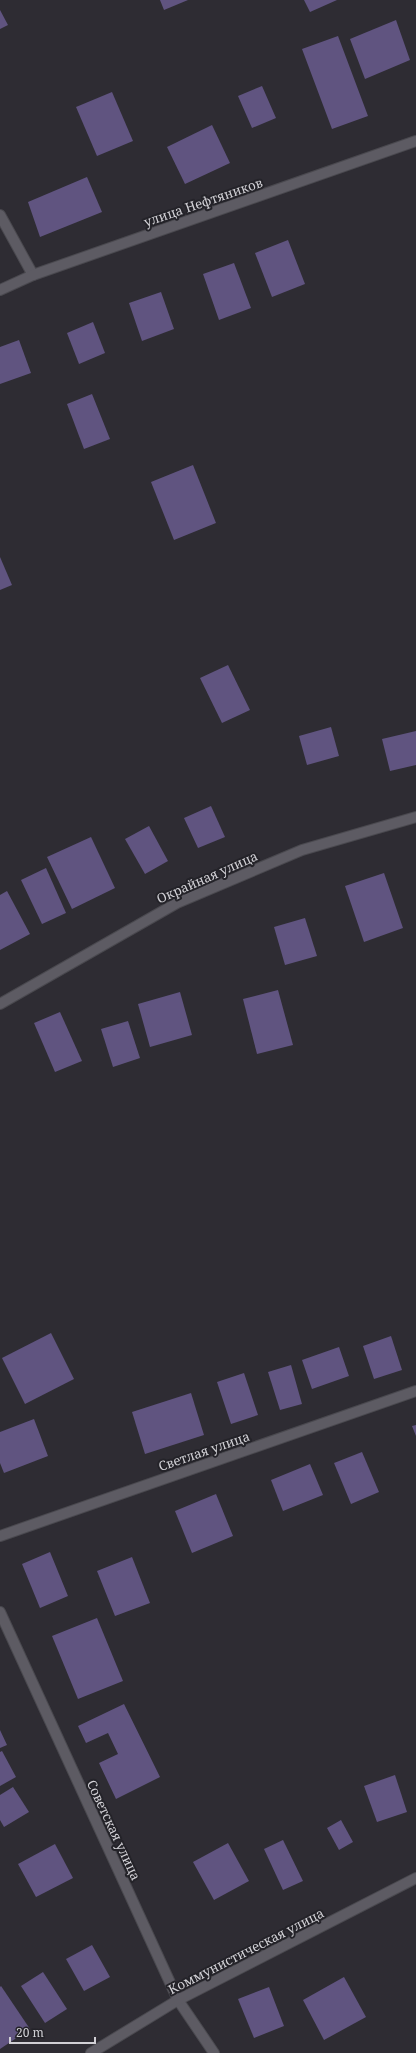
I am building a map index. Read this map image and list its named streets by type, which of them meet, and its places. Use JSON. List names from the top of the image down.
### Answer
{
  "streets": {
    "street": [
      "улица Нефтяников",
      "Окрайная улица",
      "Светлая улица",
      "Советская улица",
      "Коммунистическая улица"
    ]
  },
  "crossings": [
    ["Советская улица", "Коммунистическая улица"]
  ],
  "scale_bar": "20 m"
}
